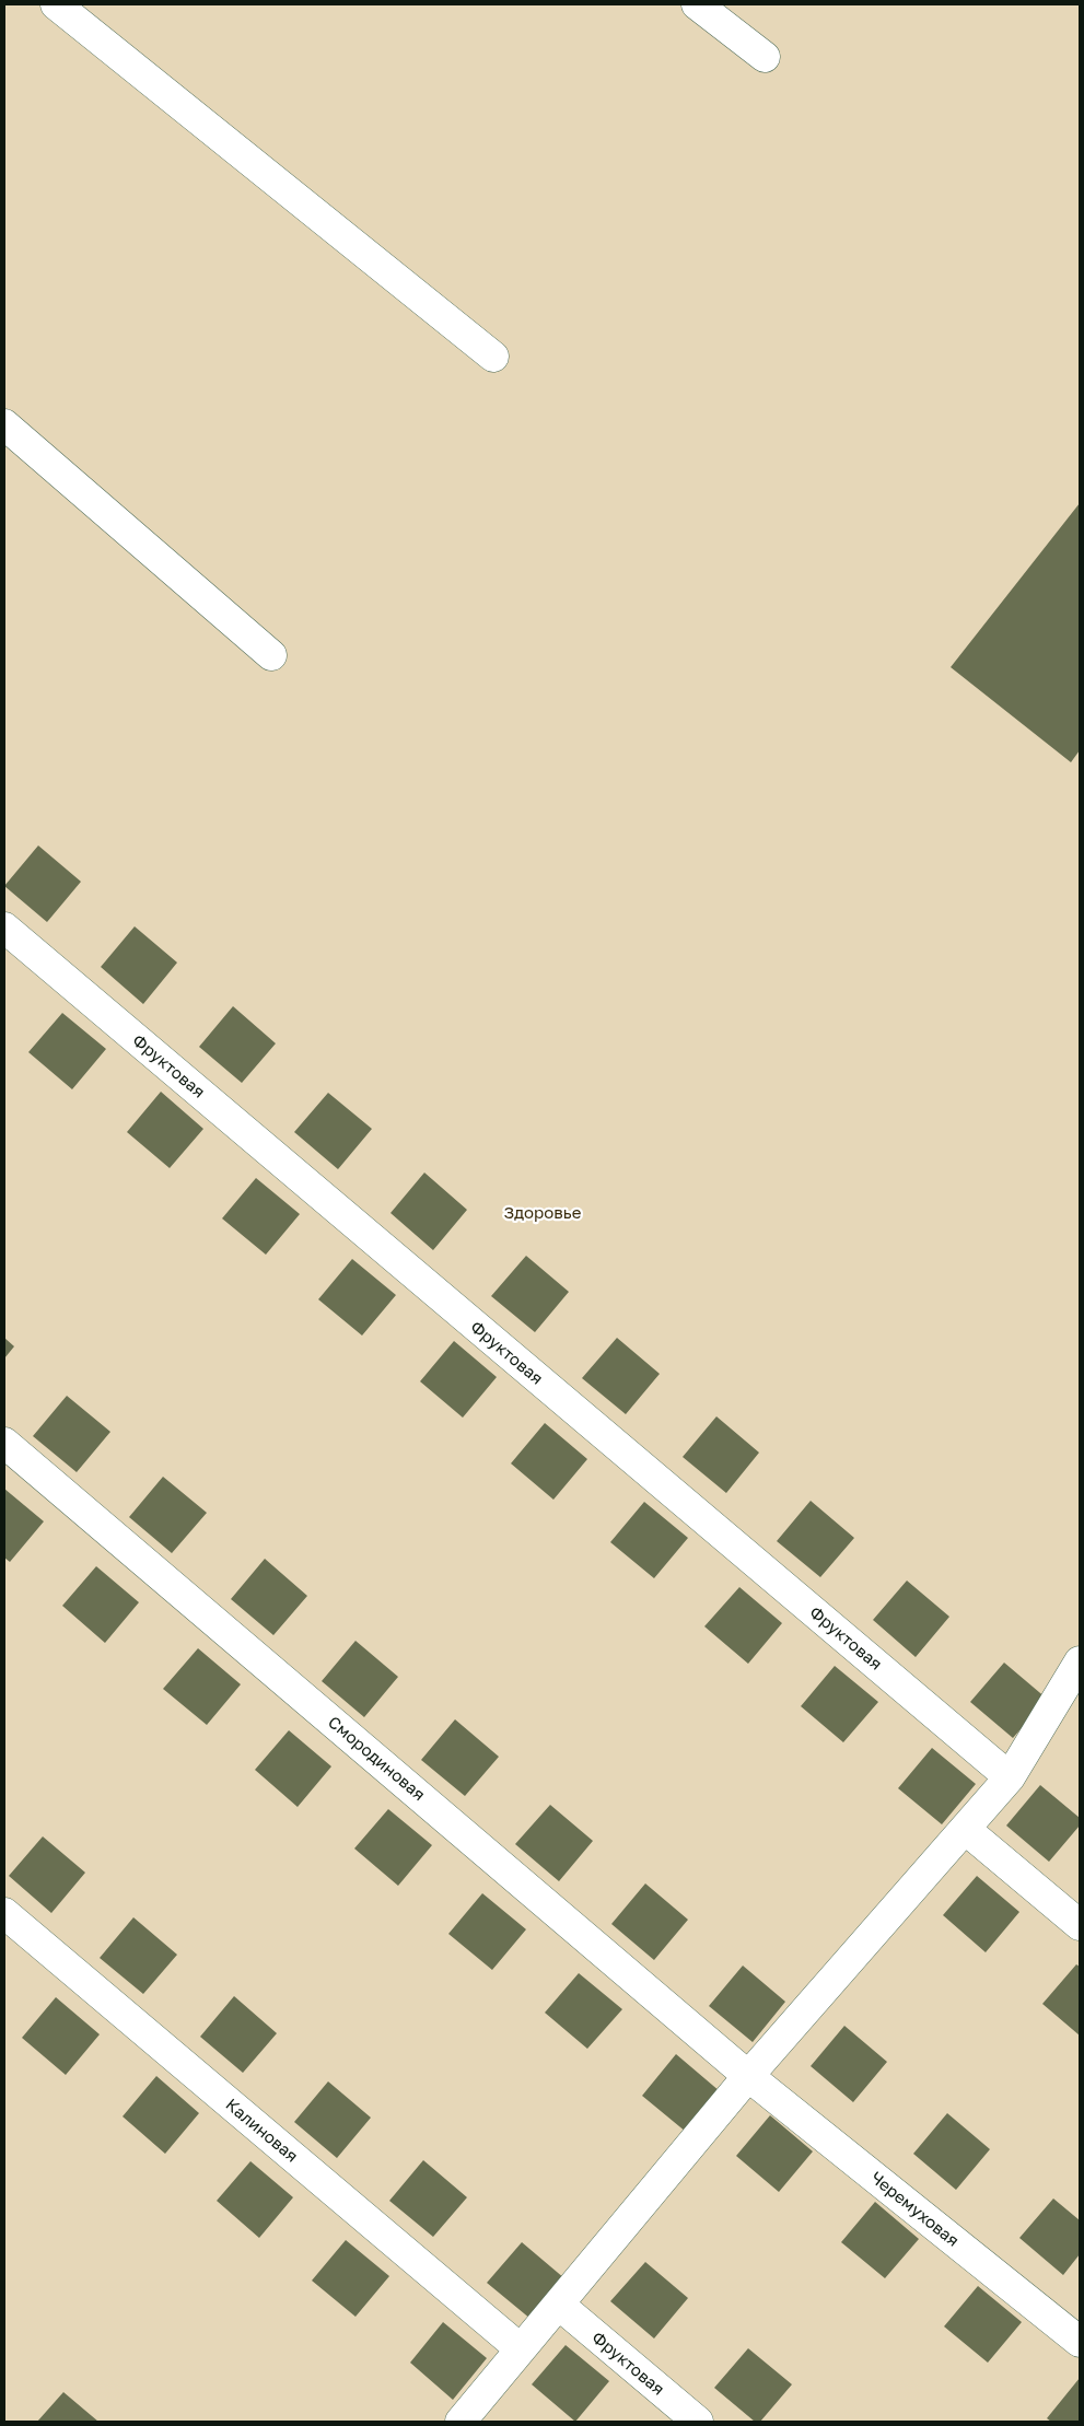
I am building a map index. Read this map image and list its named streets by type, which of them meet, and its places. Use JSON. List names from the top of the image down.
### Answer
{
  "streets": {
    "street": [
      "Фруктовая",
      "Смородиновая",
      "Калиновая",
      "Черемуховая"
    ]
  },
  "crossings": [
    ["Смородиновая", "Черемуховая"]
  ],
  "parks": ["Здоровье"]
}
